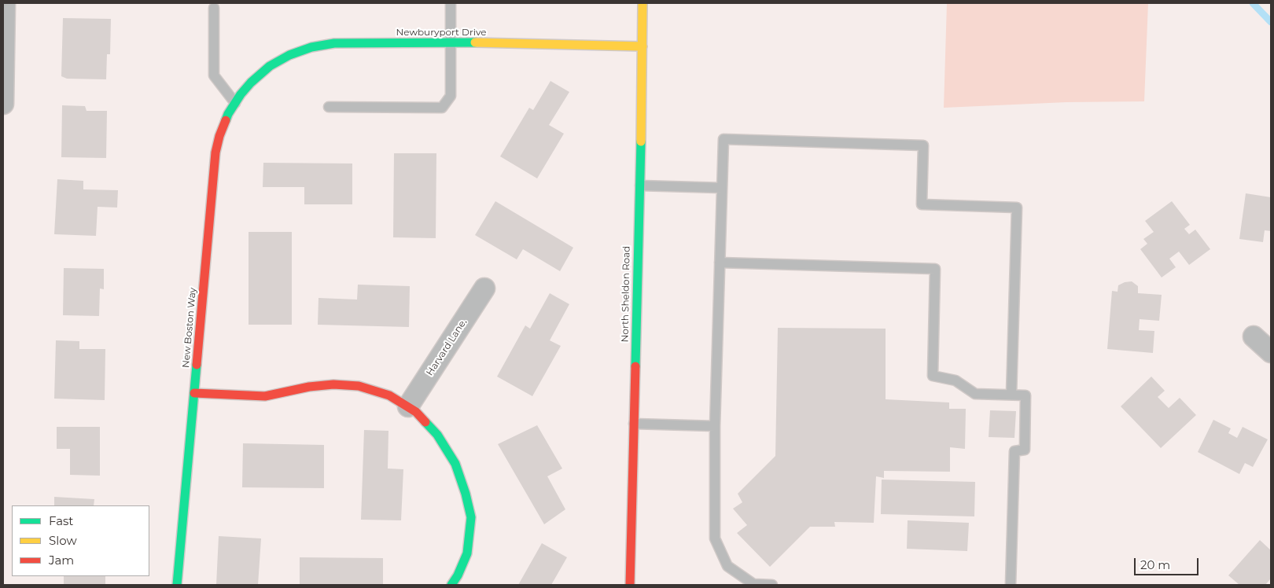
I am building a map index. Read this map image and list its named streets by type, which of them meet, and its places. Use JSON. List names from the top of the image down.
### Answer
{
  "streets": {
    "street": [
      "Newburyport Drive",
      "North Sheldon Road",
      "New Boston Way",
      "Harvard Lane."
    ]
  },
  "crossings": [
    ["Newburyport Drive", "North Sheldon Road"],
    ["Newburyport Drive", "New Boston Way"]
  ],
  "legend": ["Fast", "Slow", "Jam"],
  "scale_bar": "20 m"
}
